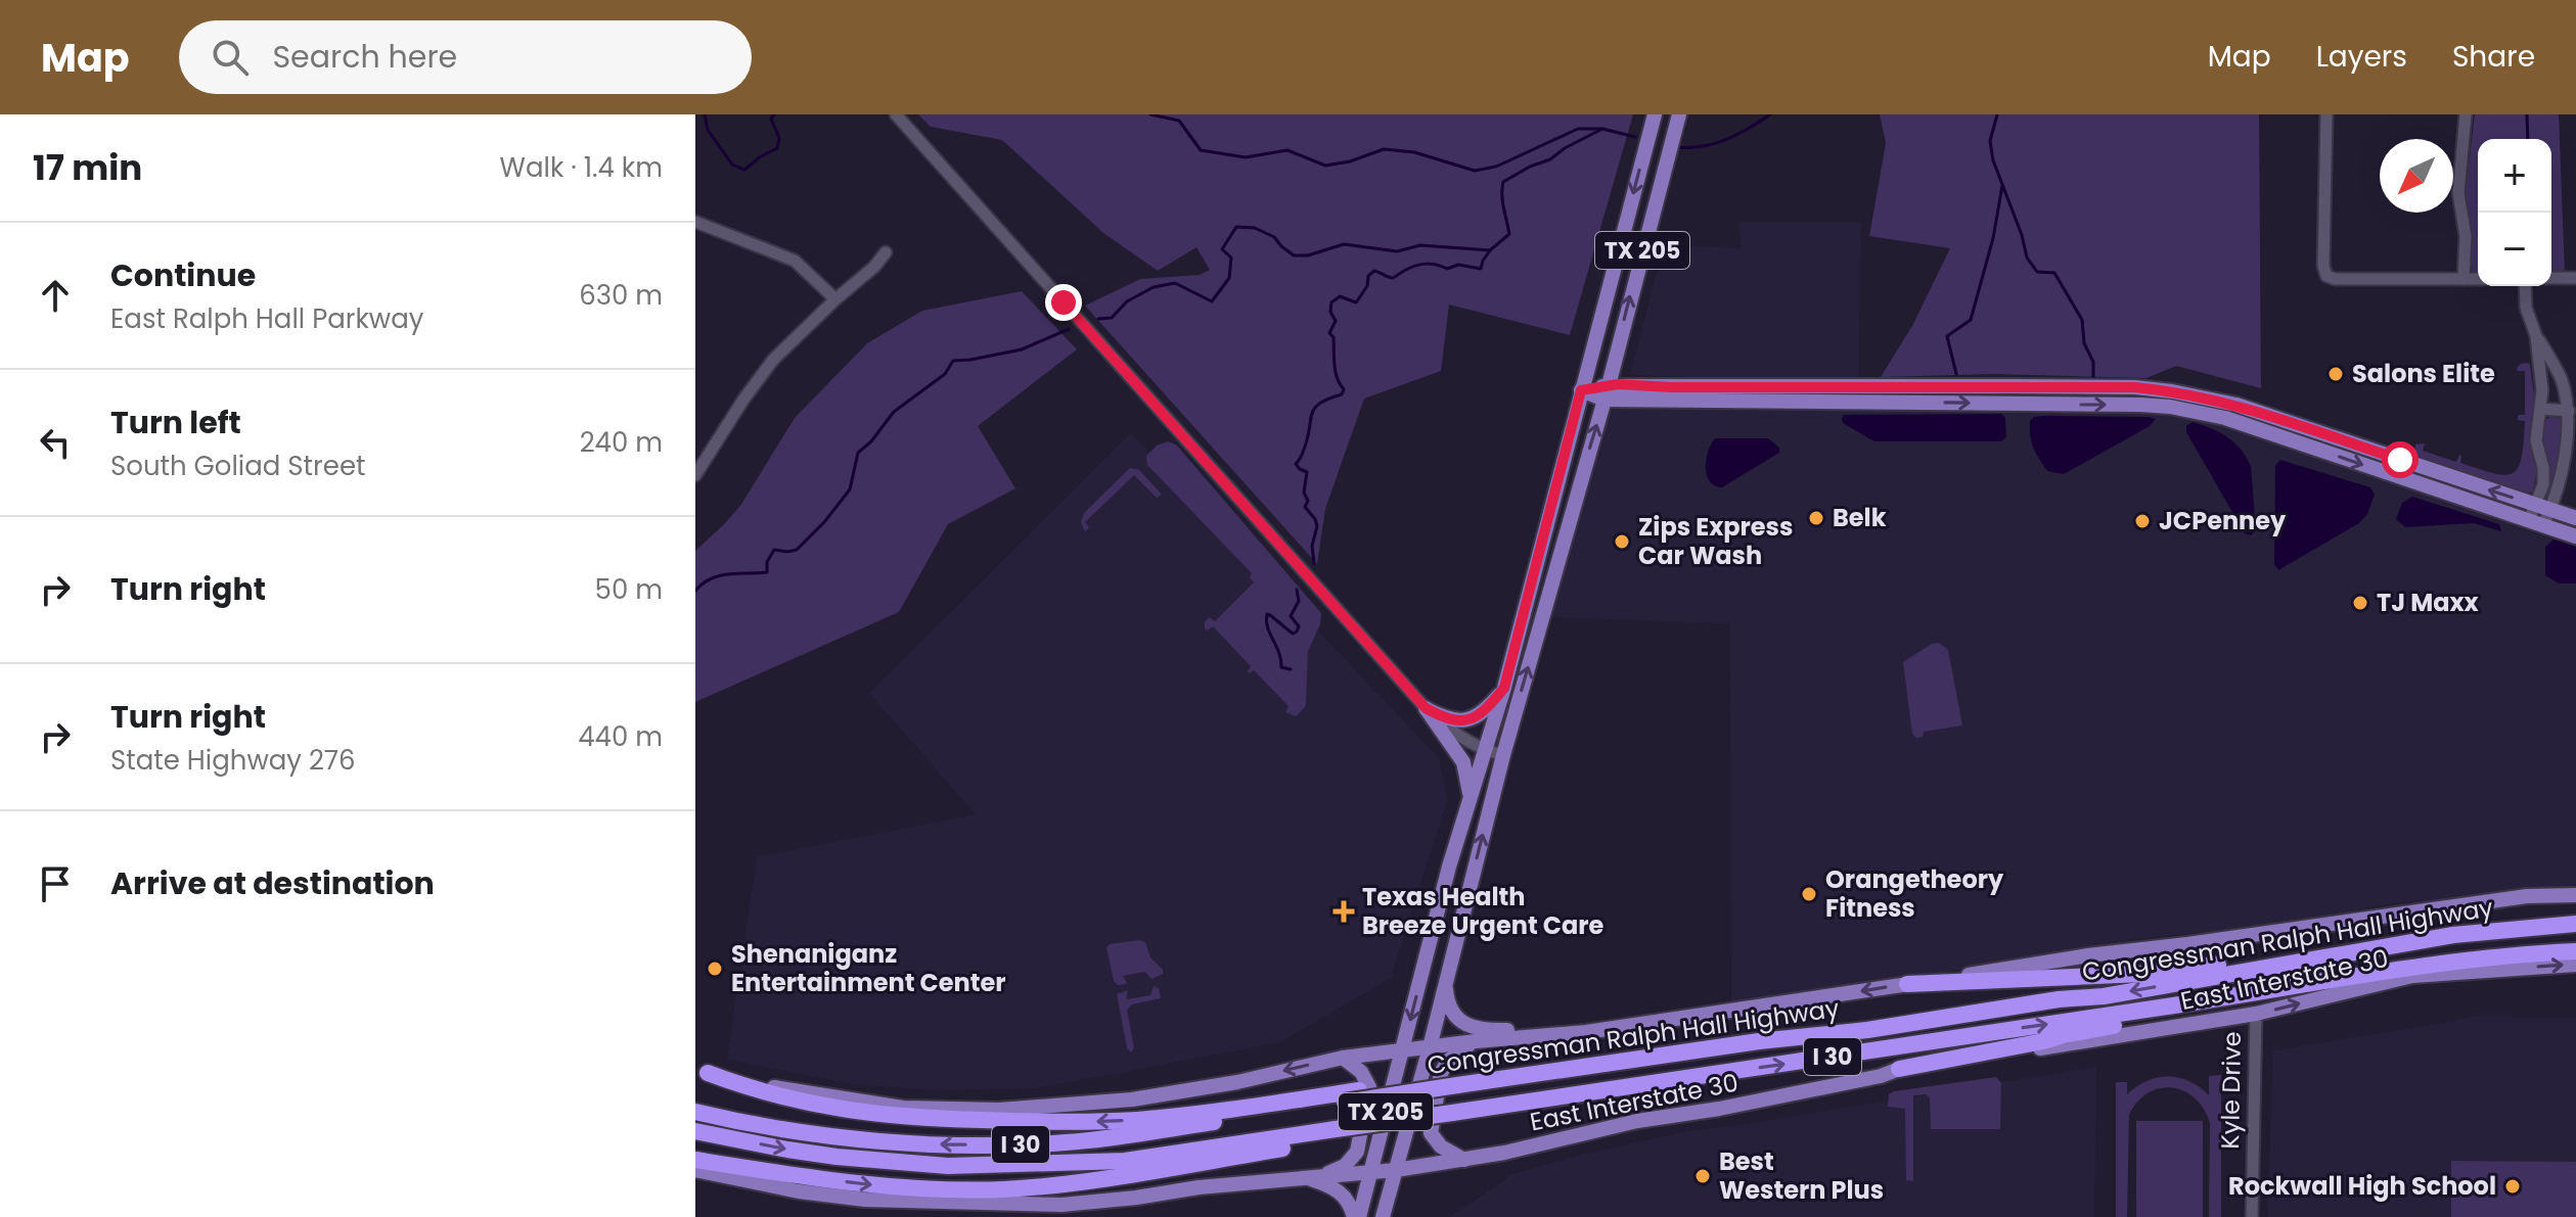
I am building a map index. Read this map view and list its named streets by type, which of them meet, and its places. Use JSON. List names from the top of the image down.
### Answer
{
  "streets": {
    "highway": ["Congressman Ralph Hall Highway", "I 30"],
    "main road": ["TX 205", "East Interstate 30"],
    "street": ["Kyle Drive"]
  },
  "crossings": [
    ["TX 205", "East Interstate 30"],
    ["East Interstate 30", "Kyle Drive"]
  ],
  "places": {
    "other": [
      "Salons Elite",
      "Belk",
      "JCPenney",
      "Zips Express Car Wash",
      "TJ Maxx",
      "Orangetheory Fitness",
      "Shenaniganz Entertainment Center",
      "Best Western Plus",
      "Rockwall High School"
    ],
    "health": ["Texas Health Breeze Urgent Care"]
  },
  "north": "bottom left",
  "page": {
    "header": "Map",
    "search": "Search here",
    "nav": ["Map", "Layers", "Share"],
    "heading": ["17 min", "Walk · 1.4 km"],
    "map_buttons": ["+", "−"],
    "list": [
      ["Continue", "East Ralph Hall Parkway", "630 m"],
      ["Turn left", "South Goliad Street", "240 m"],
      ["Turn right", "50 m"],
      ["Turn right", "State Highway 276", "440 m"],
      "Arrive at destination"
    ]
  }
}
